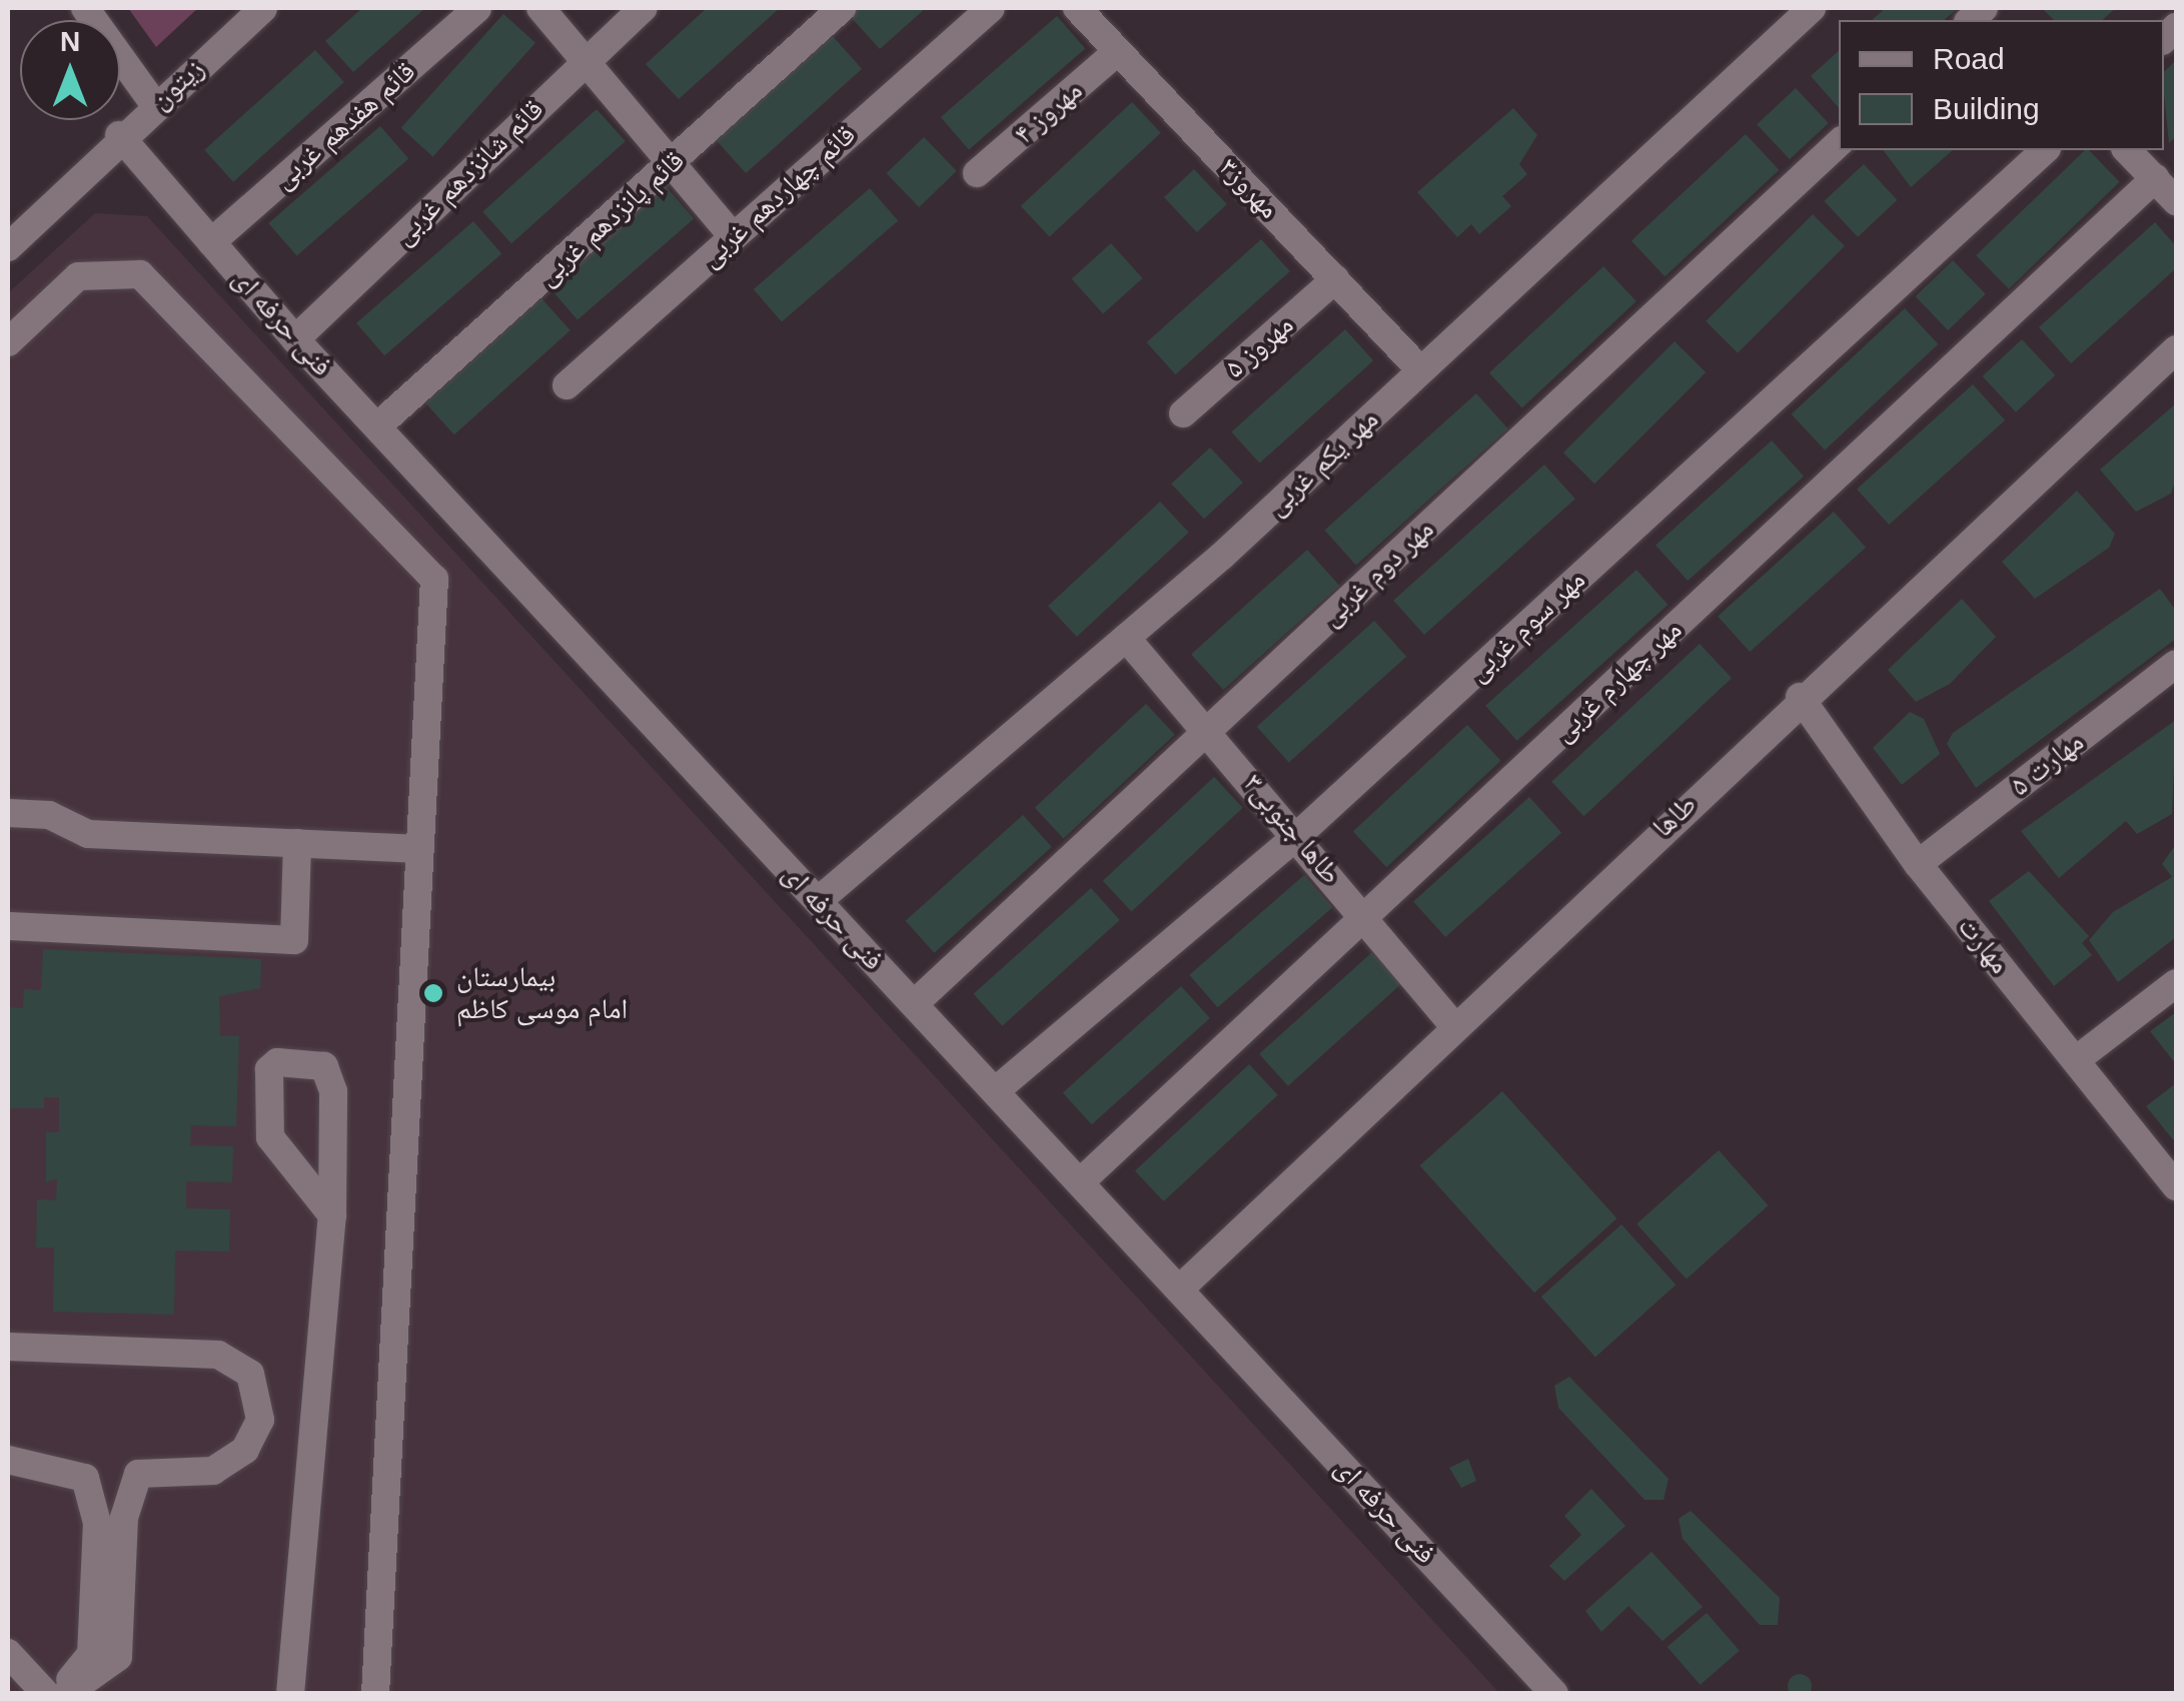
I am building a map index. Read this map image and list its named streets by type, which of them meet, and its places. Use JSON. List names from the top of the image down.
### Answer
{
  "streets": {
    "street": [
      "زیتون",
      "مهروز ۴",
      "قائم هفدهم غربی",
      "قائم شانزدهم غربی",
      "مهروز۳",
      "قائم چهاردهم غربی",
      "قائم پانزدهم غربی",
      "فنی حرفه ای",
      "مهروز ۵",
      "مهر یکم غربی",
      "مهر دوم غربی",
      "مهر سوم غربی",
      "مهر چهارم غربی",
      "مهارت ۵",
      "طاها",
      "طاها جنوبی۳",
      "مهارت"
    ]
  },
  "crossings": [
    ["زیتون", "فنی حرفه ای"],
    ["مهروز ۴", "مهروز۳"],
    ["قائم هفدهم غربی", "فنی حرفه ای"],
    ["قائم شانزدهم غربی", "فنی حرفه ای"],
    ["مهروز۳", "مهروز ۵"],
    ["مهروز۳", "مهر یکم غربی"],
    ["قائم پانزدهم غربی", "فنی حرفه ای"],
    ["فنی حرفه ای", "مهر یکم غربی"],
    ["فنی حرفه ای", "مهر دوم غربی"],
    ["فنی حرفه ای", "مهر سوم غربی"],
    ["فنی حرفه ای", "مهر چهارم غربی"],
    ["فنی حرفه ای", "طاها"],
    ["مهر یکم غربی", "طاها جنوبی۳"],
    ["مهر دوم غربی", "طاها جنوبی۳"],
    ["مهر سوم غربی", "طاها جنوبی۳"],
    ["مهر چهارم غربی", "طاها جنوبی۳"],
    ["مهارت ۵", "مهارت"],
    ["طاها", "طاها جنوبی۳"],
    ["طاها", "مهارت"]
  ],
  "places": ["بیمارستان امام موسی کاظم"],
  "legend": ["Road", "Building"],
  "north": "top"
}
